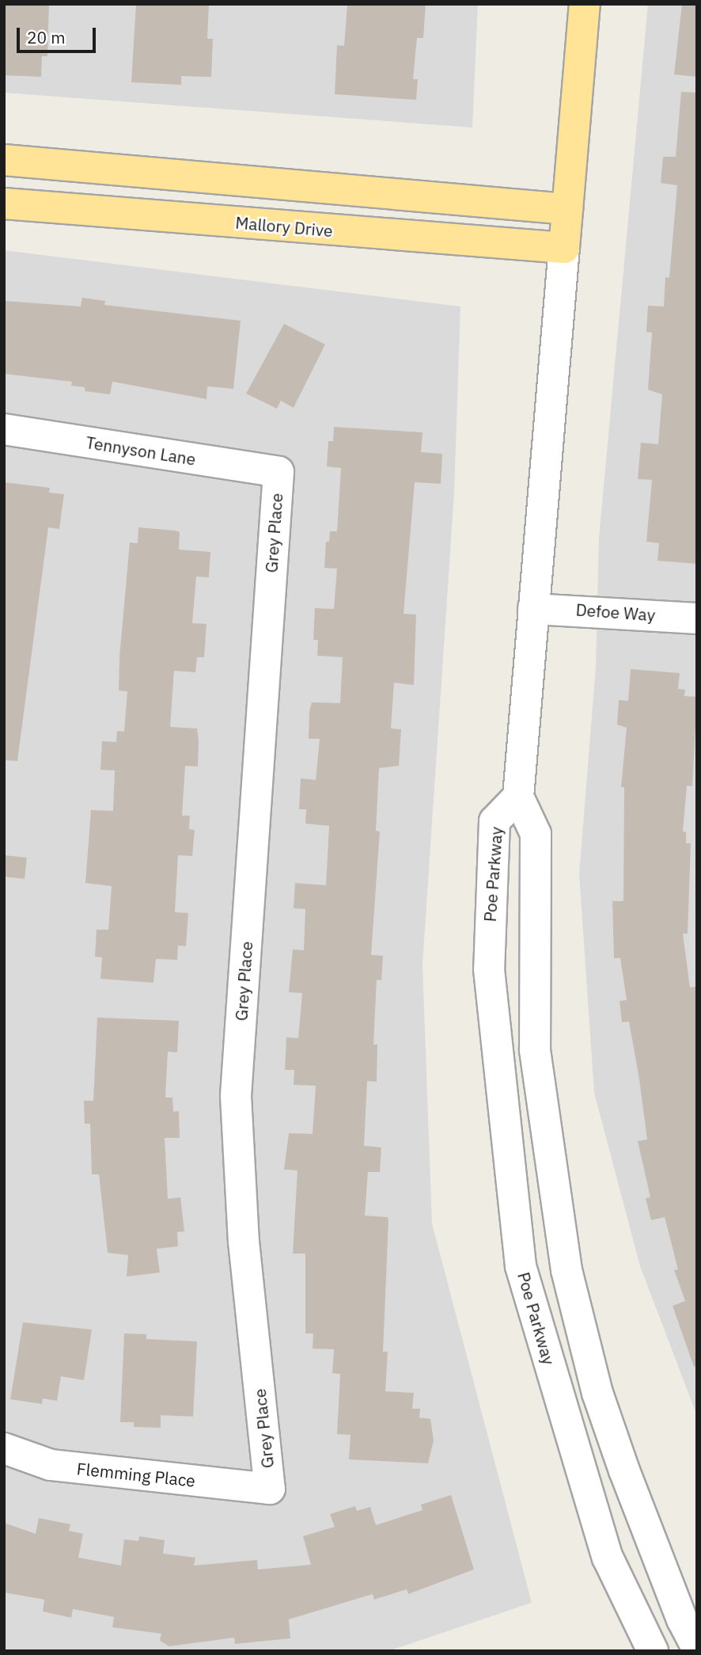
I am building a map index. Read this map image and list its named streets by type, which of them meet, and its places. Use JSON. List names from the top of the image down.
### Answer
{
  "streets": {
    "main road": ["Mallory Drive"],
    "street": [
      "Tennyson Lane",
      "Grey Place",
      "Defoe Way",
      "Poe Parkway",
      "Flemming Place"
    ]
  },
  "crossings": [
    ["Tennyson Lane", "Grey Place"],
    ["Grey Place", "Flemming Place"]
  ],
  "scale_bar": "20 m"
}
